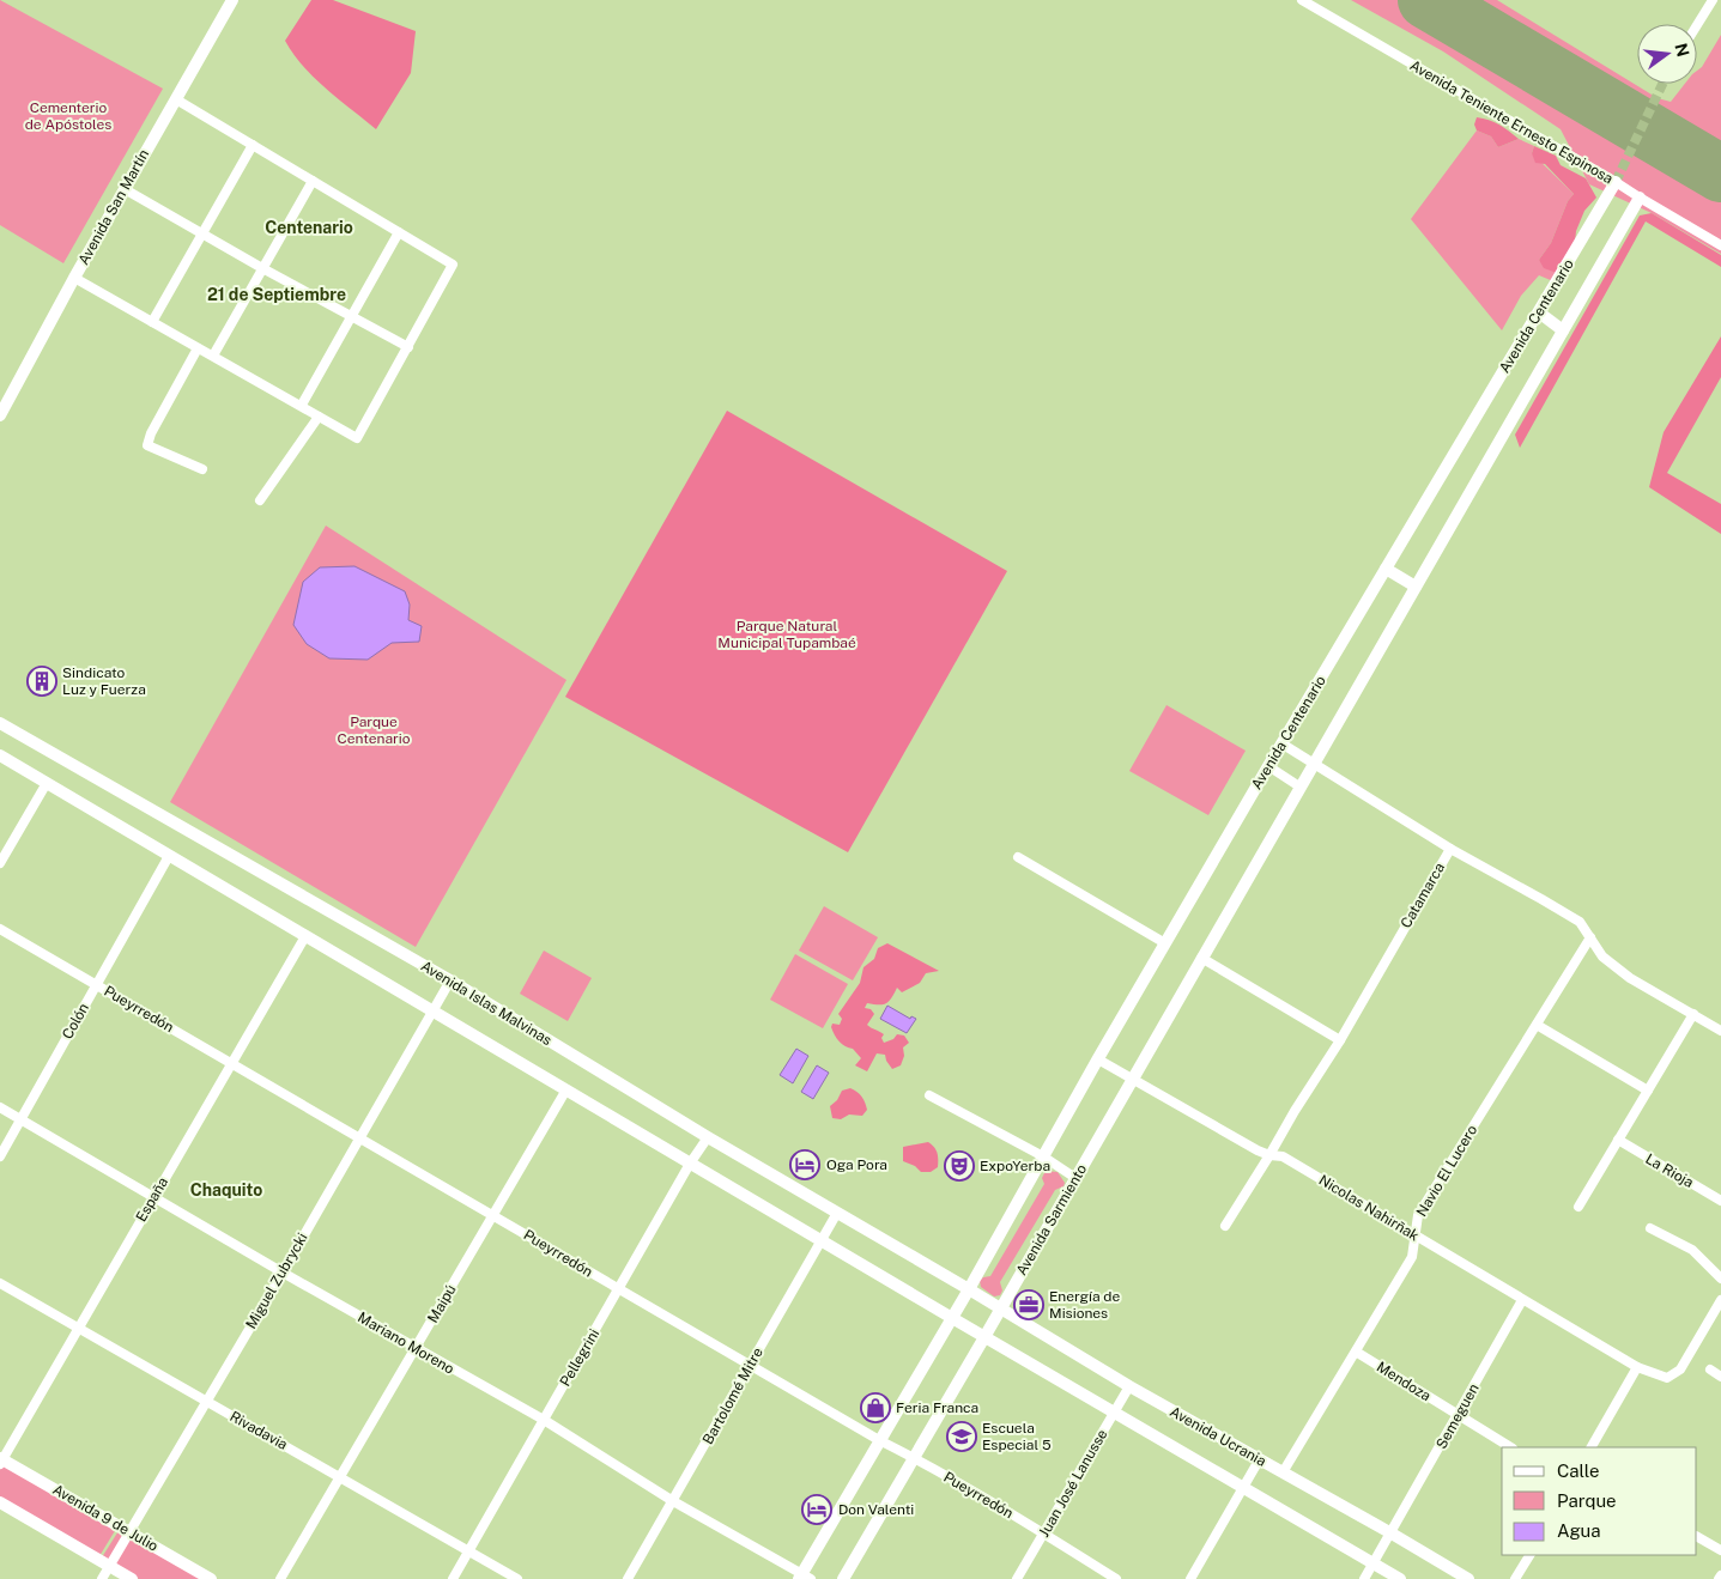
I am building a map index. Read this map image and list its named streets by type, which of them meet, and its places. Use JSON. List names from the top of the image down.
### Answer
{
  "streets": {
    "main road": [
      "Avenida San Martín",
      "Avenida Centenario",
      "Avenida Islas Malvinas",
      "Avenida Sarmiento",
      "Avenida Ucrania",
      "Avenida 9 de Julio"
    ],
    "street": [
      "Avenida Teniente Ernesto Espinosa",
      "Catamarca",
      "Pueyrredón",
      "Colón",
      "Navio El Lucero",
      "La Rioja",
      "España",
      "Nicolas Nahirñak",
      "Miguel Zubrycki",
      "Maipú",
      "Mariano Moreno",
      "Pellegrini",
      "Mendoza",
      "Bartolomé Mitre",
      "Semeguen",
      "Rivadavia",
      "Juan José Lanusse"
    ]
  },
  "crossings": [
    ["Avenida Teniente Ernesto Espinosa", "Avenida Centenario"],
    ["Avenida Centenario", "Avenida Islas Malvinas"],
    ["Avenida Centenario", "Nicolas Nahirñak"],
    ["Avenida Centenario", "Avenida Sarmiento"],
    ["Avenida Centenario", "Avenida Ucrania"],
    ["Catamarca", "Navio El Lucero"],
    ["Catamarca", "Nicolas Nahirñak"],
    ["Avenida Islas Malvinas", "Miguel Zubrycki"],
    ["Avenida Islas Malvinas", "Pellegrini"],
    ["Avenida Islas Malvinas", "Bartolomé Mitre"],
    ["Avenida Islas Malvinas", "Avenida Ucrania"],
    ["Pueyrredón", "Colón"],
    ["Pueyrredón", "España"],
    ["Pueyrredón", "Avenida Sarmiento"],
    ["Pueyrredón", "Miguel Zubrycki"],
    ["Pueyrredón", "Maipú"],
    ["Pueyrredón", "Pellegrini"],
    ["Pueyrredón", "Bartolomé Mitre"],
    ["Pueyrredón", "Juan José Lanusse"],
    ["Colón", "Mariano Moreno"],
    ["Navio El Lucero", "Nicolas Nahirñak"],
    ["Navio El Lucero", "Mendoza"],
    ["Navio El Lucero", "Avenida Ucrania"],
    ["España", "Mariano Moreno"],
    ["España", "Rivadavia"],
    ["España", "Avenida 9 de Julio"],
    ["Nicolas Nahirñak", "Avenida Sarmiento"],
    ["Nicolas Nahirñak", "Semeguen"],
    ["Avenida Sarmiento", "Avenida Ucrania"],
    ["Miguel Zubrycki", "Mariano Moreno"],
    ["Miguel Zubrycki", "Rivadavia"],
    ["Miguel Zubrycki", "Avenida 9 de Julio"],
    ["Maipú", "Mariano Moreno"],
    ["Maipú", "Rivadavia"],
    ["Mariano Moreno", "Pellegrini"],
    ["Mariano Moreno", "Bartolomé Mitre"],
    ["Pellegrini", "Rivadavia"],
    ["Mendoza", "Semeguen"],
    ["Semeguen", "Avenida Ucrania"],
    ["Avenida Ucrania", "Juan José Lanusse"]
  ],
  "districts": ["Centenario", "21 de Septiembre", "Chaquito"],
  "parks": ["Cementerio de Apóstoles", "Parque Natural Municipal Tupambaé", "Parque Centenario"],
  "places": {
    "building": ["Sindicato Luz y Fuerza"],
    "hotel": ["Oga Pora", "Don Valenti"],
    "theatre": ["ExpoYerba"],
    "office": ["Energía de Misiones"],
    "shop": ["Feria Franca"],
    "school or university": ["Escuela Especial 5"]
  },
  "legend": ["Calle", "Parque", "Agua"],
  "north": "right"
}
